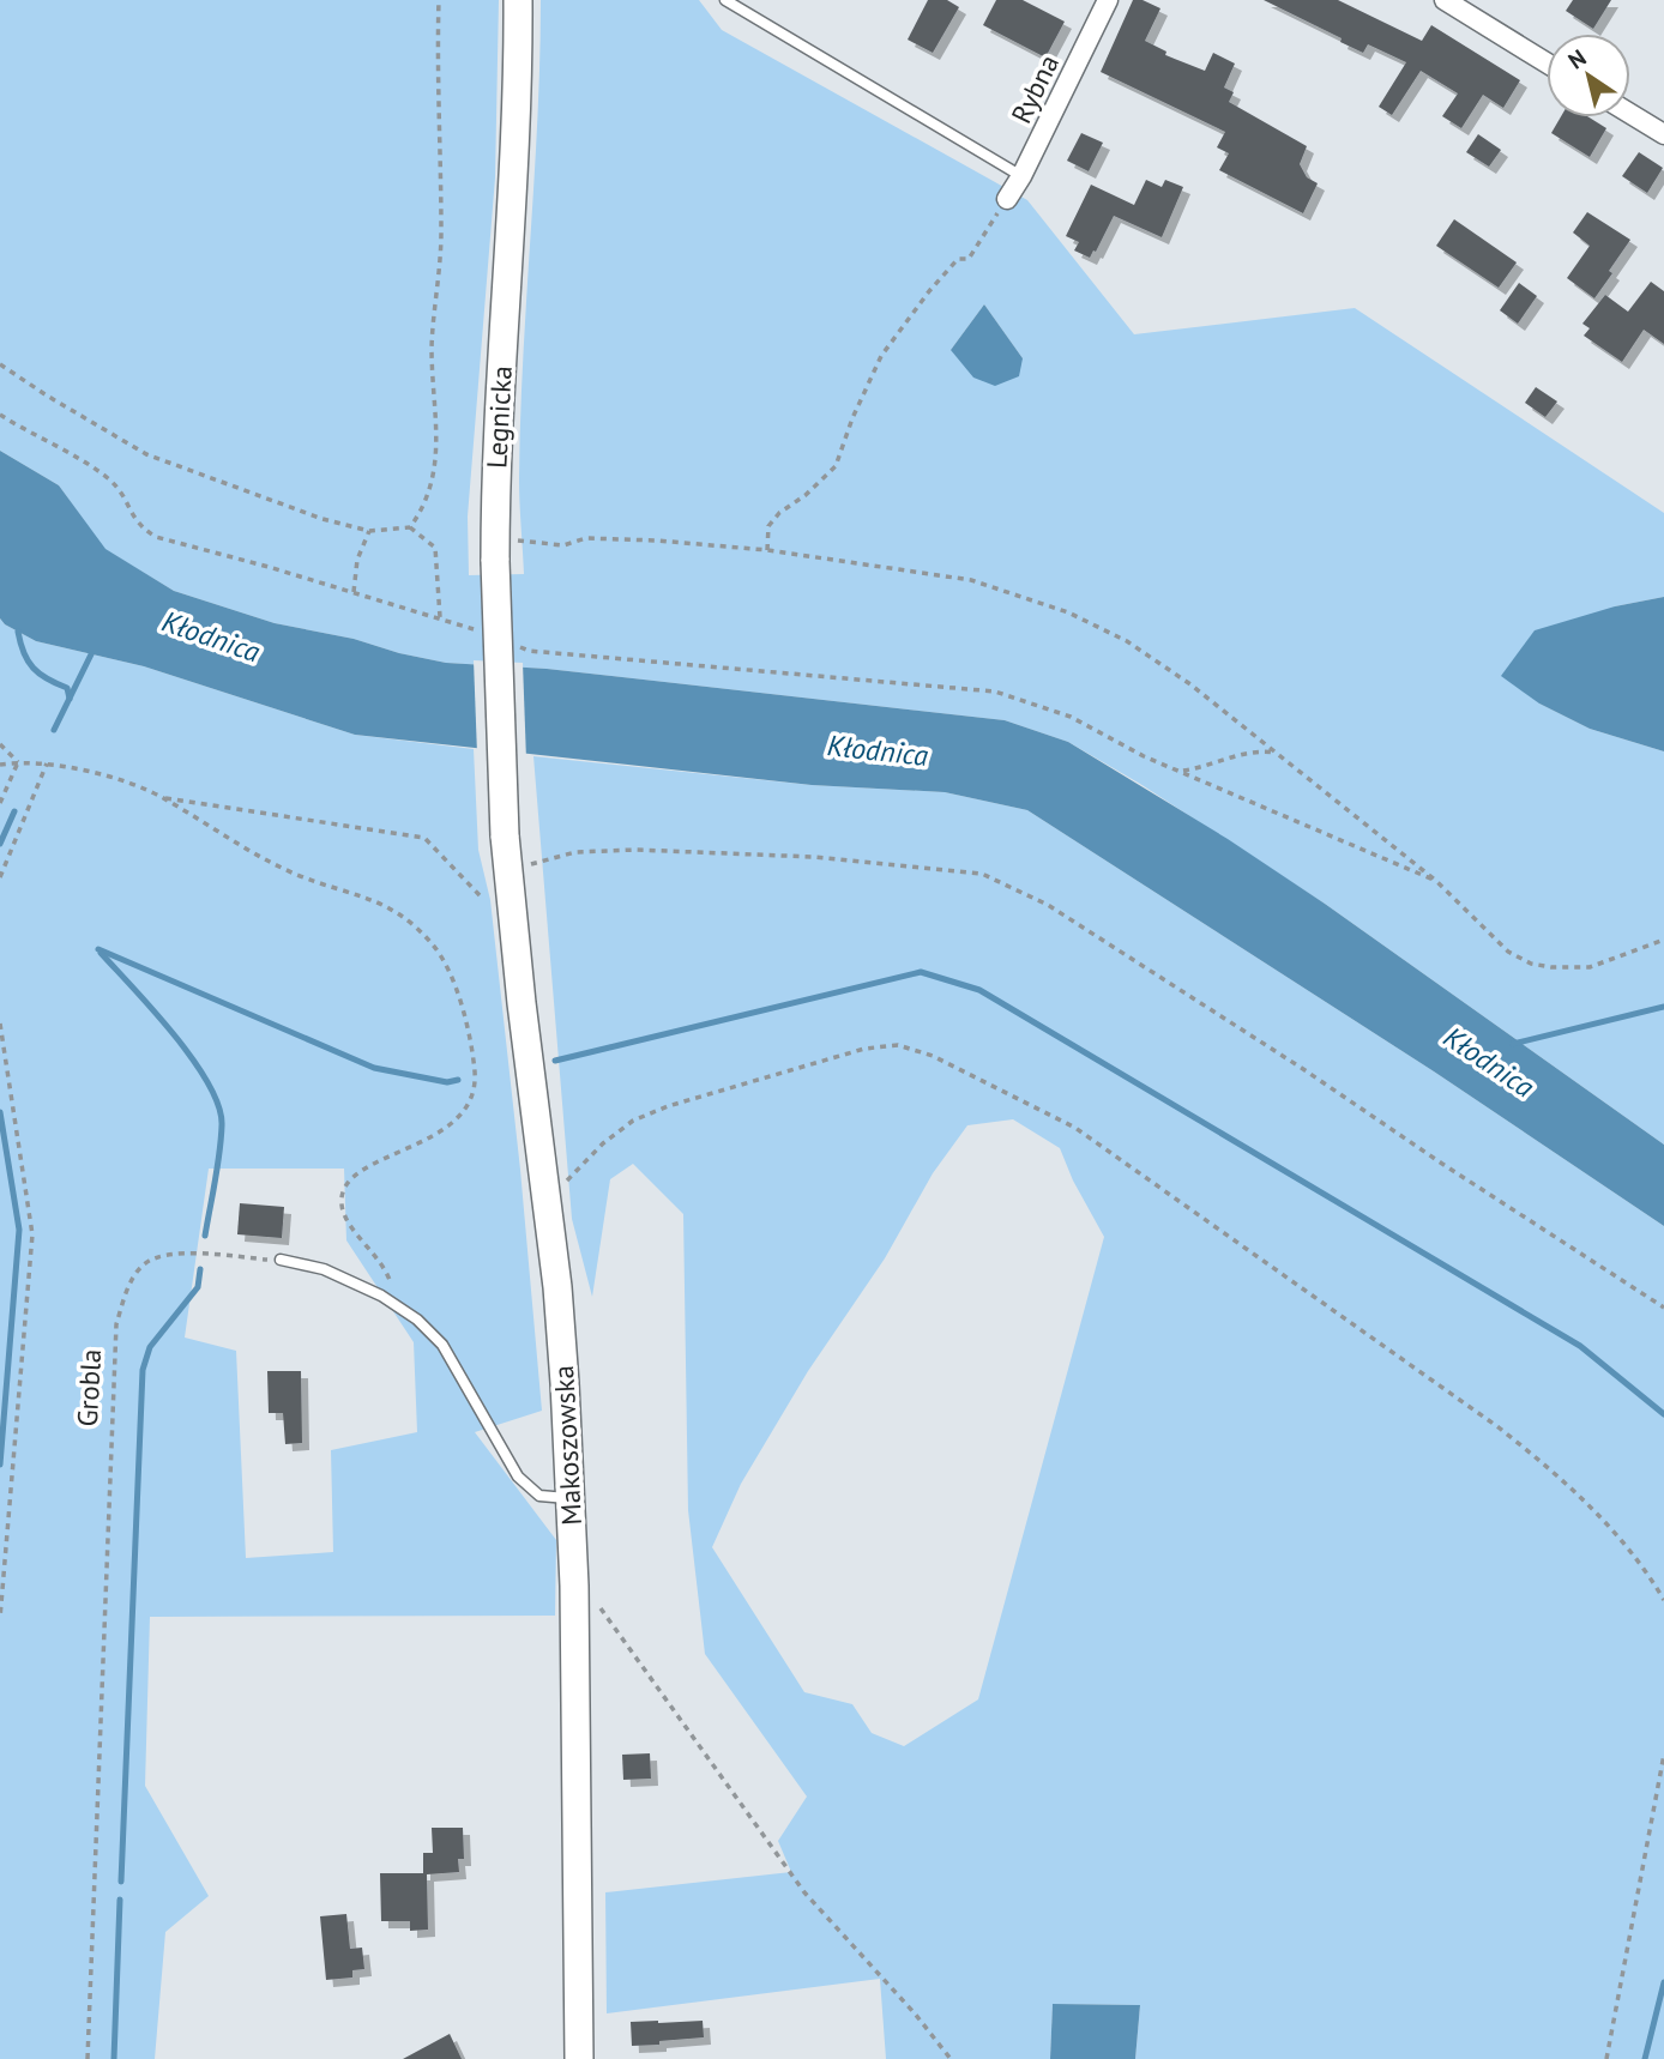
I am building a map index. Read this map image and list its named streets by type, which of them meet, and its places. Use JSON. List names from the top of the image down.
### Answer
{
  "streets": {
    "main road": ["Legnicka", "Makoszowska"],
    "street": ["Rybna"],
    "path": ["Grobla"]
  },
  "crossings": [
    ["Legnicka", "Makoszowska"]
  ],
  "water": ["Kłodnica"],
  "north": "top left"
}
